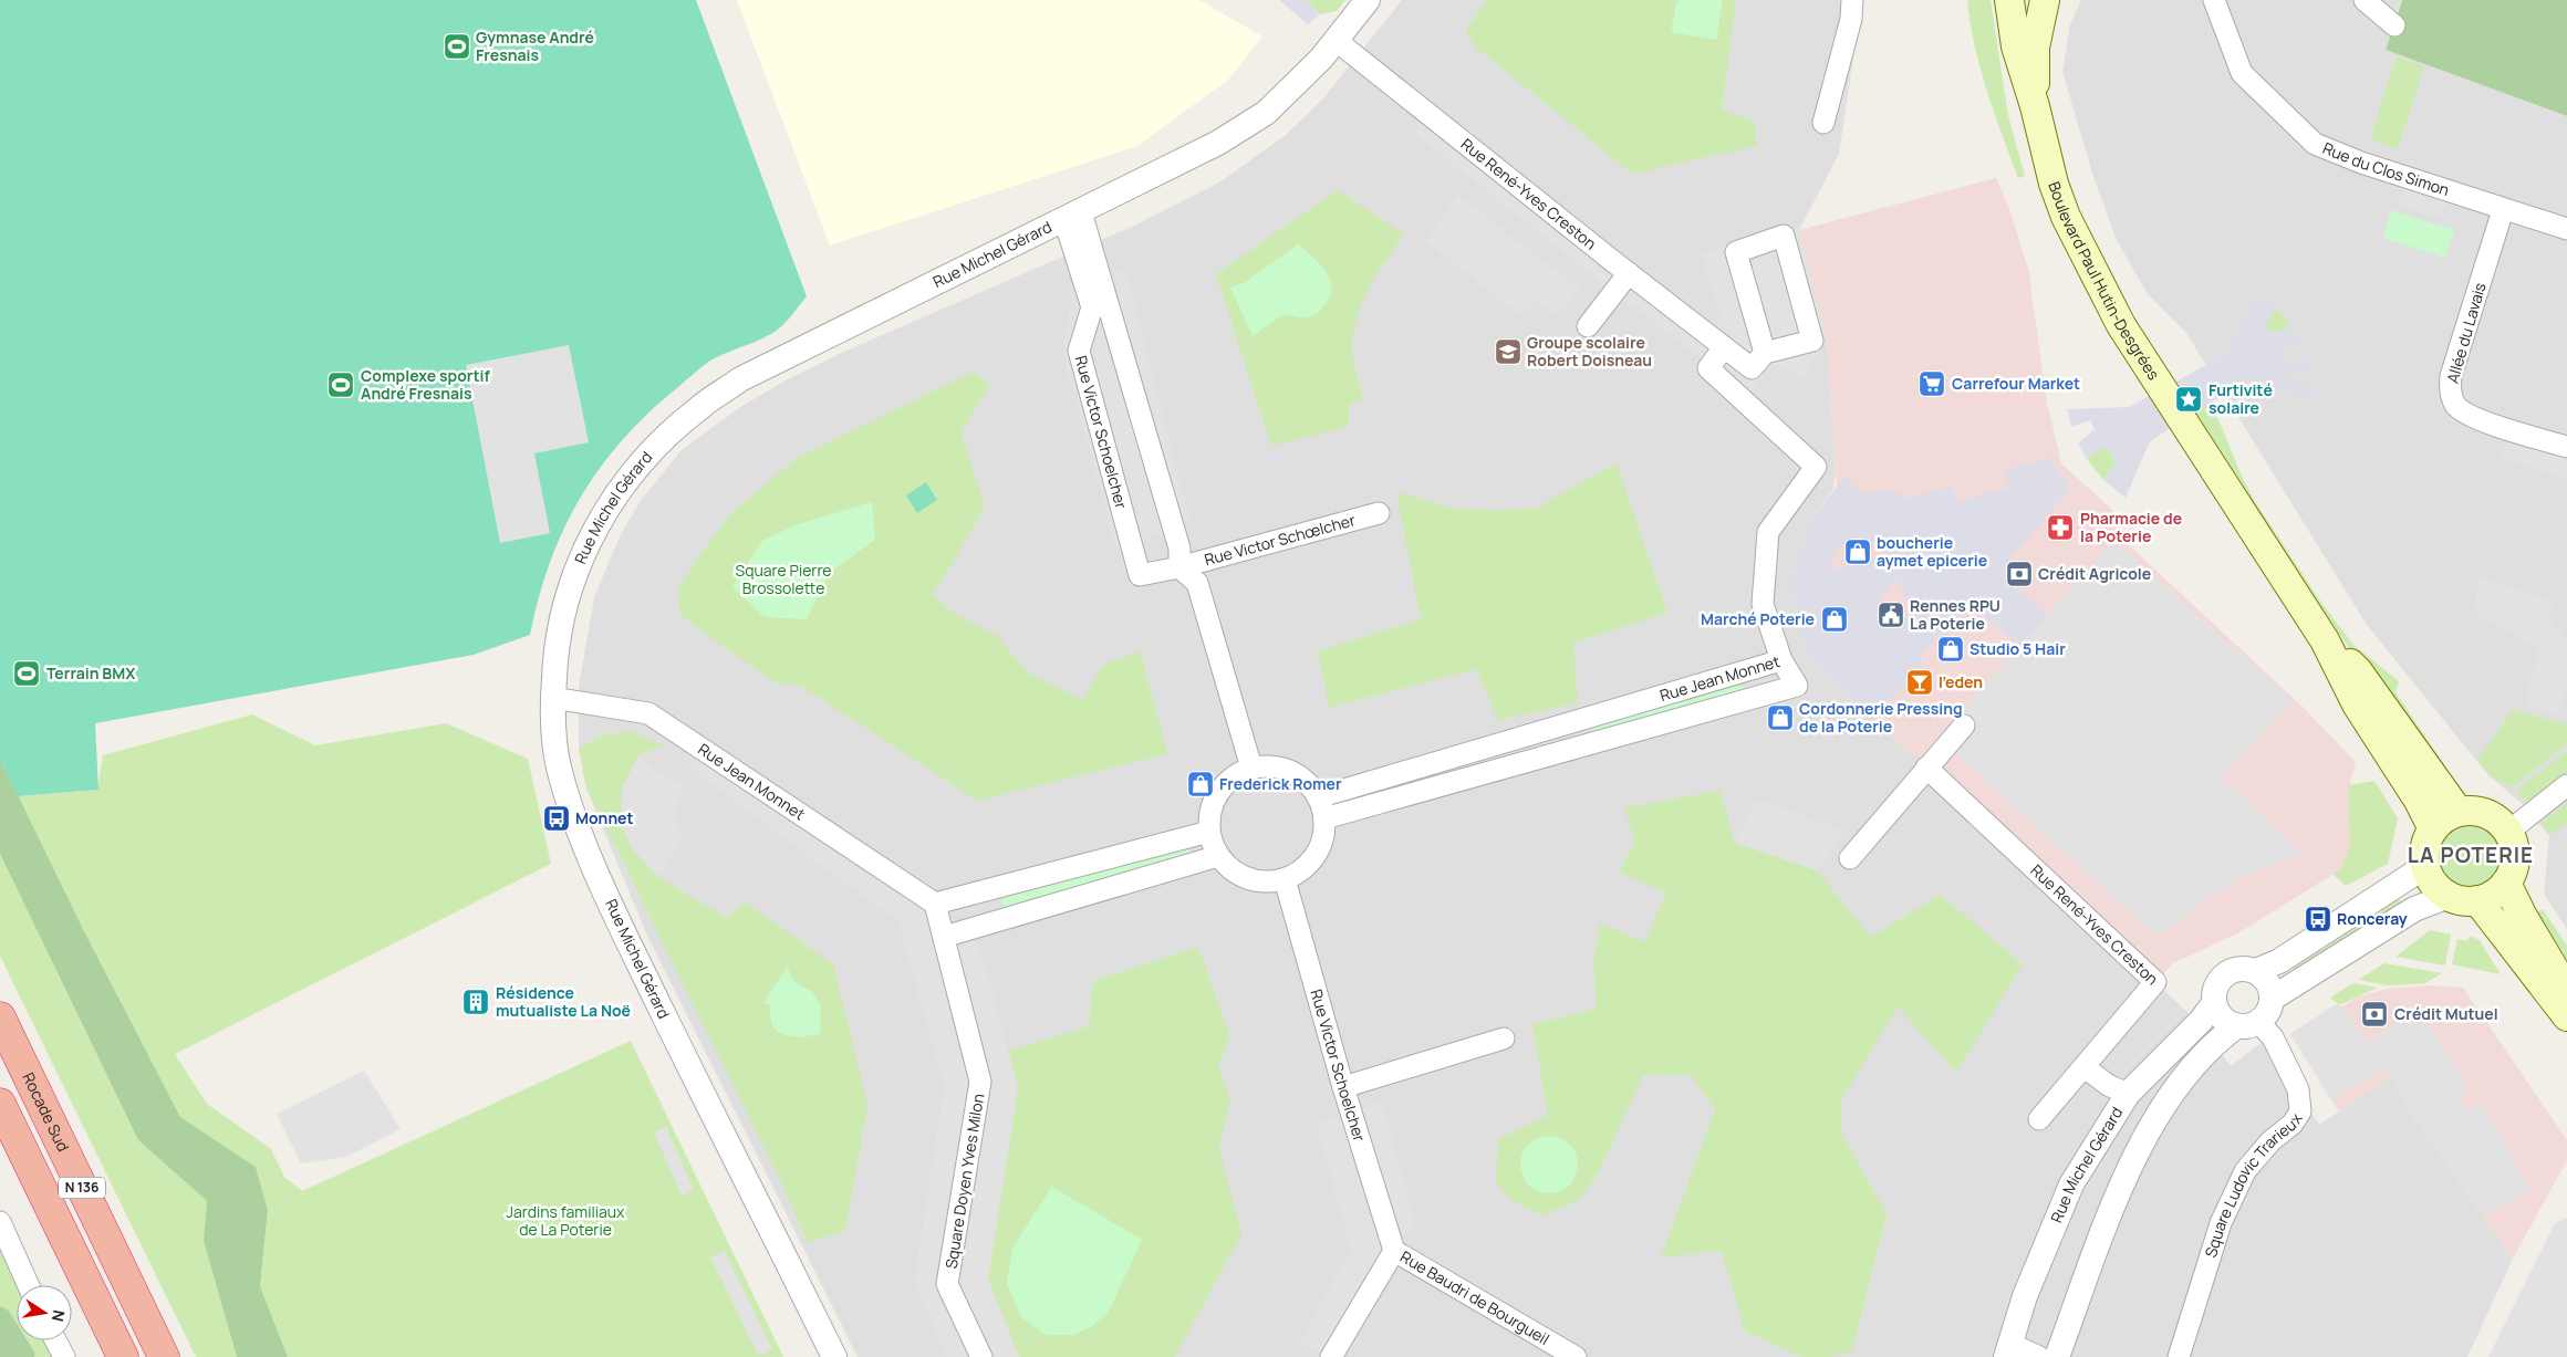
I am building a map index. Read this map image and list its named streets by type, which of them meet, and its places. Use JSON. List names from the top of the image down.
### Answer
{
  "streets": {
    "highway": ["Rocade Sud", "N 136"],
    "main road": ["Boulevard Paul Hutin-Desgrées"],
    "street": [
      "Rue du Clos Simon",
      "Rue René-Yves Creston",
      "Rue Michel Gérard",
      "Allée du Lavais",
      "Rue Victor Schoelcher",
      "Rue Victor Schœlcher",
      "Rue Jean Monnet",
      "Square Doyen Yves Milon",
      "Square Ludovic Trarieux",
      "Rue Baudri de Bourgueil"
    ]
  },
  "crossings": [
    ["Rue du Clos Simon", "Allée du Lavais"],
    ["Rue René-Yves Creston", "Rue Michel Gérard"],
    ["Rue Michel Gérard", "Boulevard Paul Hutin-Desgrées"],
    ["Rue Michel Gérard", "Rue Victor Schoelcher"],
    ["Rue Michel Gérard", "Rue Jean Monnet"],
    ["Rue Michel Gérard", "Square Ludovic Trarieux"],
    ["Rue Victor Schoelcher", "Rue Victor Schœlcher"],
    ["Rue Victor Schoelcher", "Rue Jean Monnet"],
    ["Rue Victor Schoelcher", "Rue Baudri de Bourgueil"]
  ],
  "districts": ["LA POTERIE"],
  "parks": ["Square Pierre Brossolette", "Jardins familiaux de La Poterie"],
  "places": {
    "sports": ["Gymnase André Fresnais", "Complexe sportif André Fresnais", "Terrain BMX"],
    "school or university": ["Groupe scolaire Robert Doisneau"],
    "supermarket": ["Carrefour Market"],
    "place": ["Furtivité solaire"],
    "pharmacy": ["Pharmacie de la Poterie"],
    "shop": [
      "boucherie aymet epicerie",
      "Marché Poterie",
      "Studio 5 Hair",
      "Cordonnerie Pressing de la Poterie",
      "Frederick Romer"
    ],
    "bank": ["Crédit Agricole", "Crédit Mutuel"],
    "public building": ["Rennes RPU La Poterie"],
    "bar": ["l'eden"],
    "bus stop": ["Monnet", "Ronceray"],
    "building": ["Résidence mutualiste La Noë"]
  },
  "north": "right"
}
